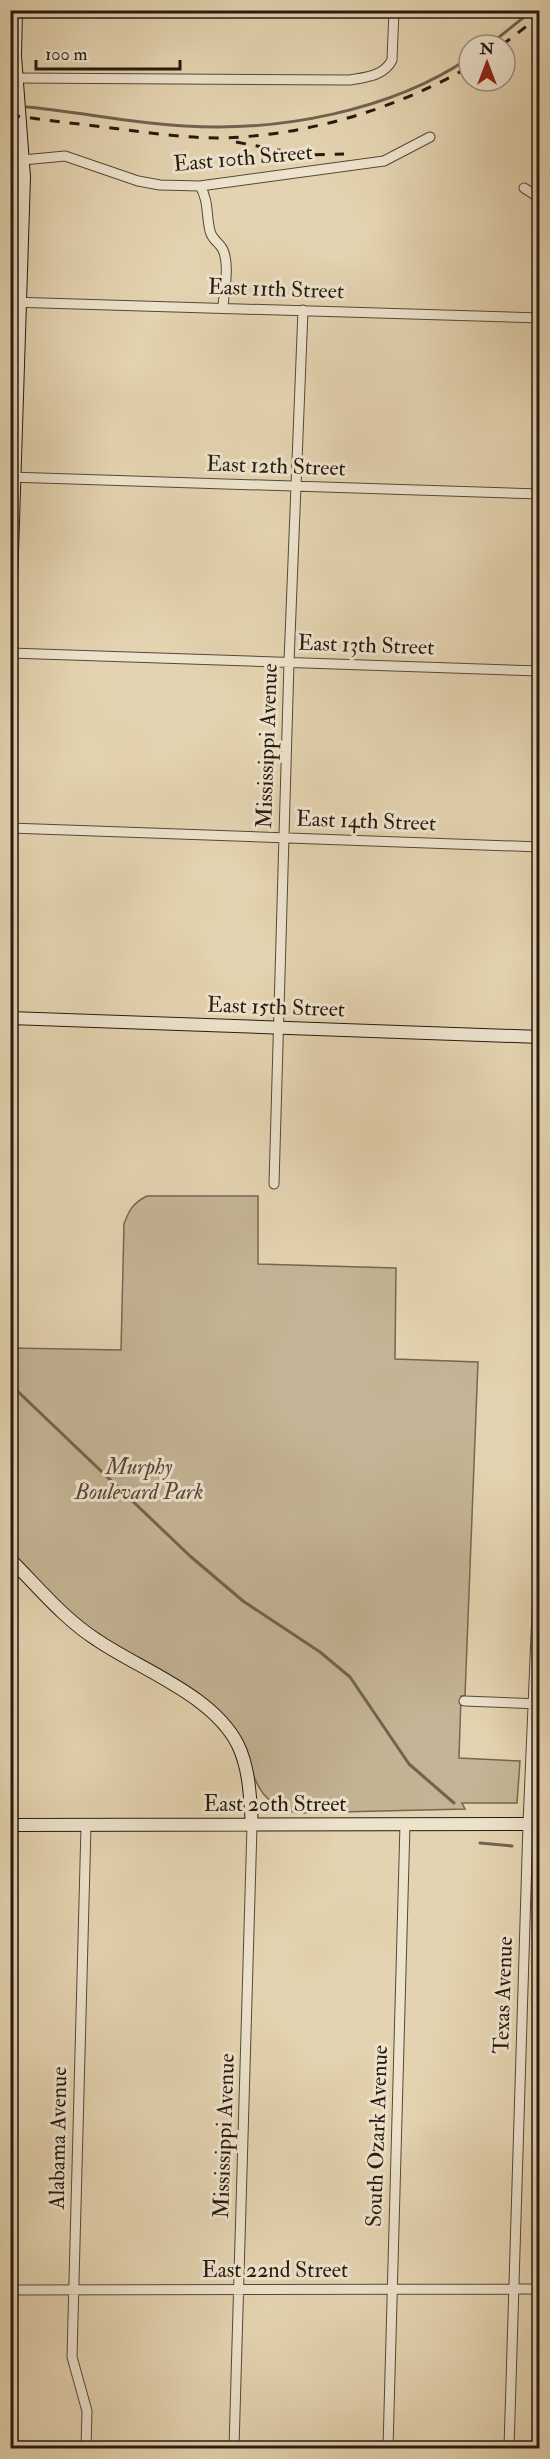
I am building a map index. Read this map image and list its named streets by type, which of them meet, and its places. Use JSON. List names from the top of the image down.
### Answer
{
  "streets": {
    "main road": ["East 15th Street", "East 20th Street"],
    "street": [
      "East 10th Street",
      "East 11th Street",
      "East 12th Street",
      "East 13th Street",
      "Mississippi Avenue",
      "East 14th Street",
      "Texas Avenue",
      "South Ozark Avenue",
      "Alabama Avenue",
      "East 22nd Street"
    ]
  },
  "crossings": [
    ["East 11th Street", "Mississippi Avenue"],
    ["East 12th Street", "Mississippi Avenue"],
    ["East 13th Street", "Mississippi Avenue"],
    ["Mississippi Avenue", "East 14th Street"],
    ["Mississippi Avenue", "East 15th Street"],
    ["Mississippi Avenue", "East 20th Street"],
    ["Mississippi Avenue", "East 22nd Street"],
    ["East 20th Street", "Texas Avenue"],
    ["East 20th Street", "South Ozark Avenue"],
    ["East 20th Street", "Alabama Avenue"],
    ["Texas Avenue", "East 22nd Street"],
    ["South Ozark Avenue", "East 22nd Street"],
    ["Alabama Avenue", "East 22nd Street"]
  ],
  "parks": ["Murphy Boulevard Park"],
  "scale_bar": "100 m",
  "north": "top"
}
